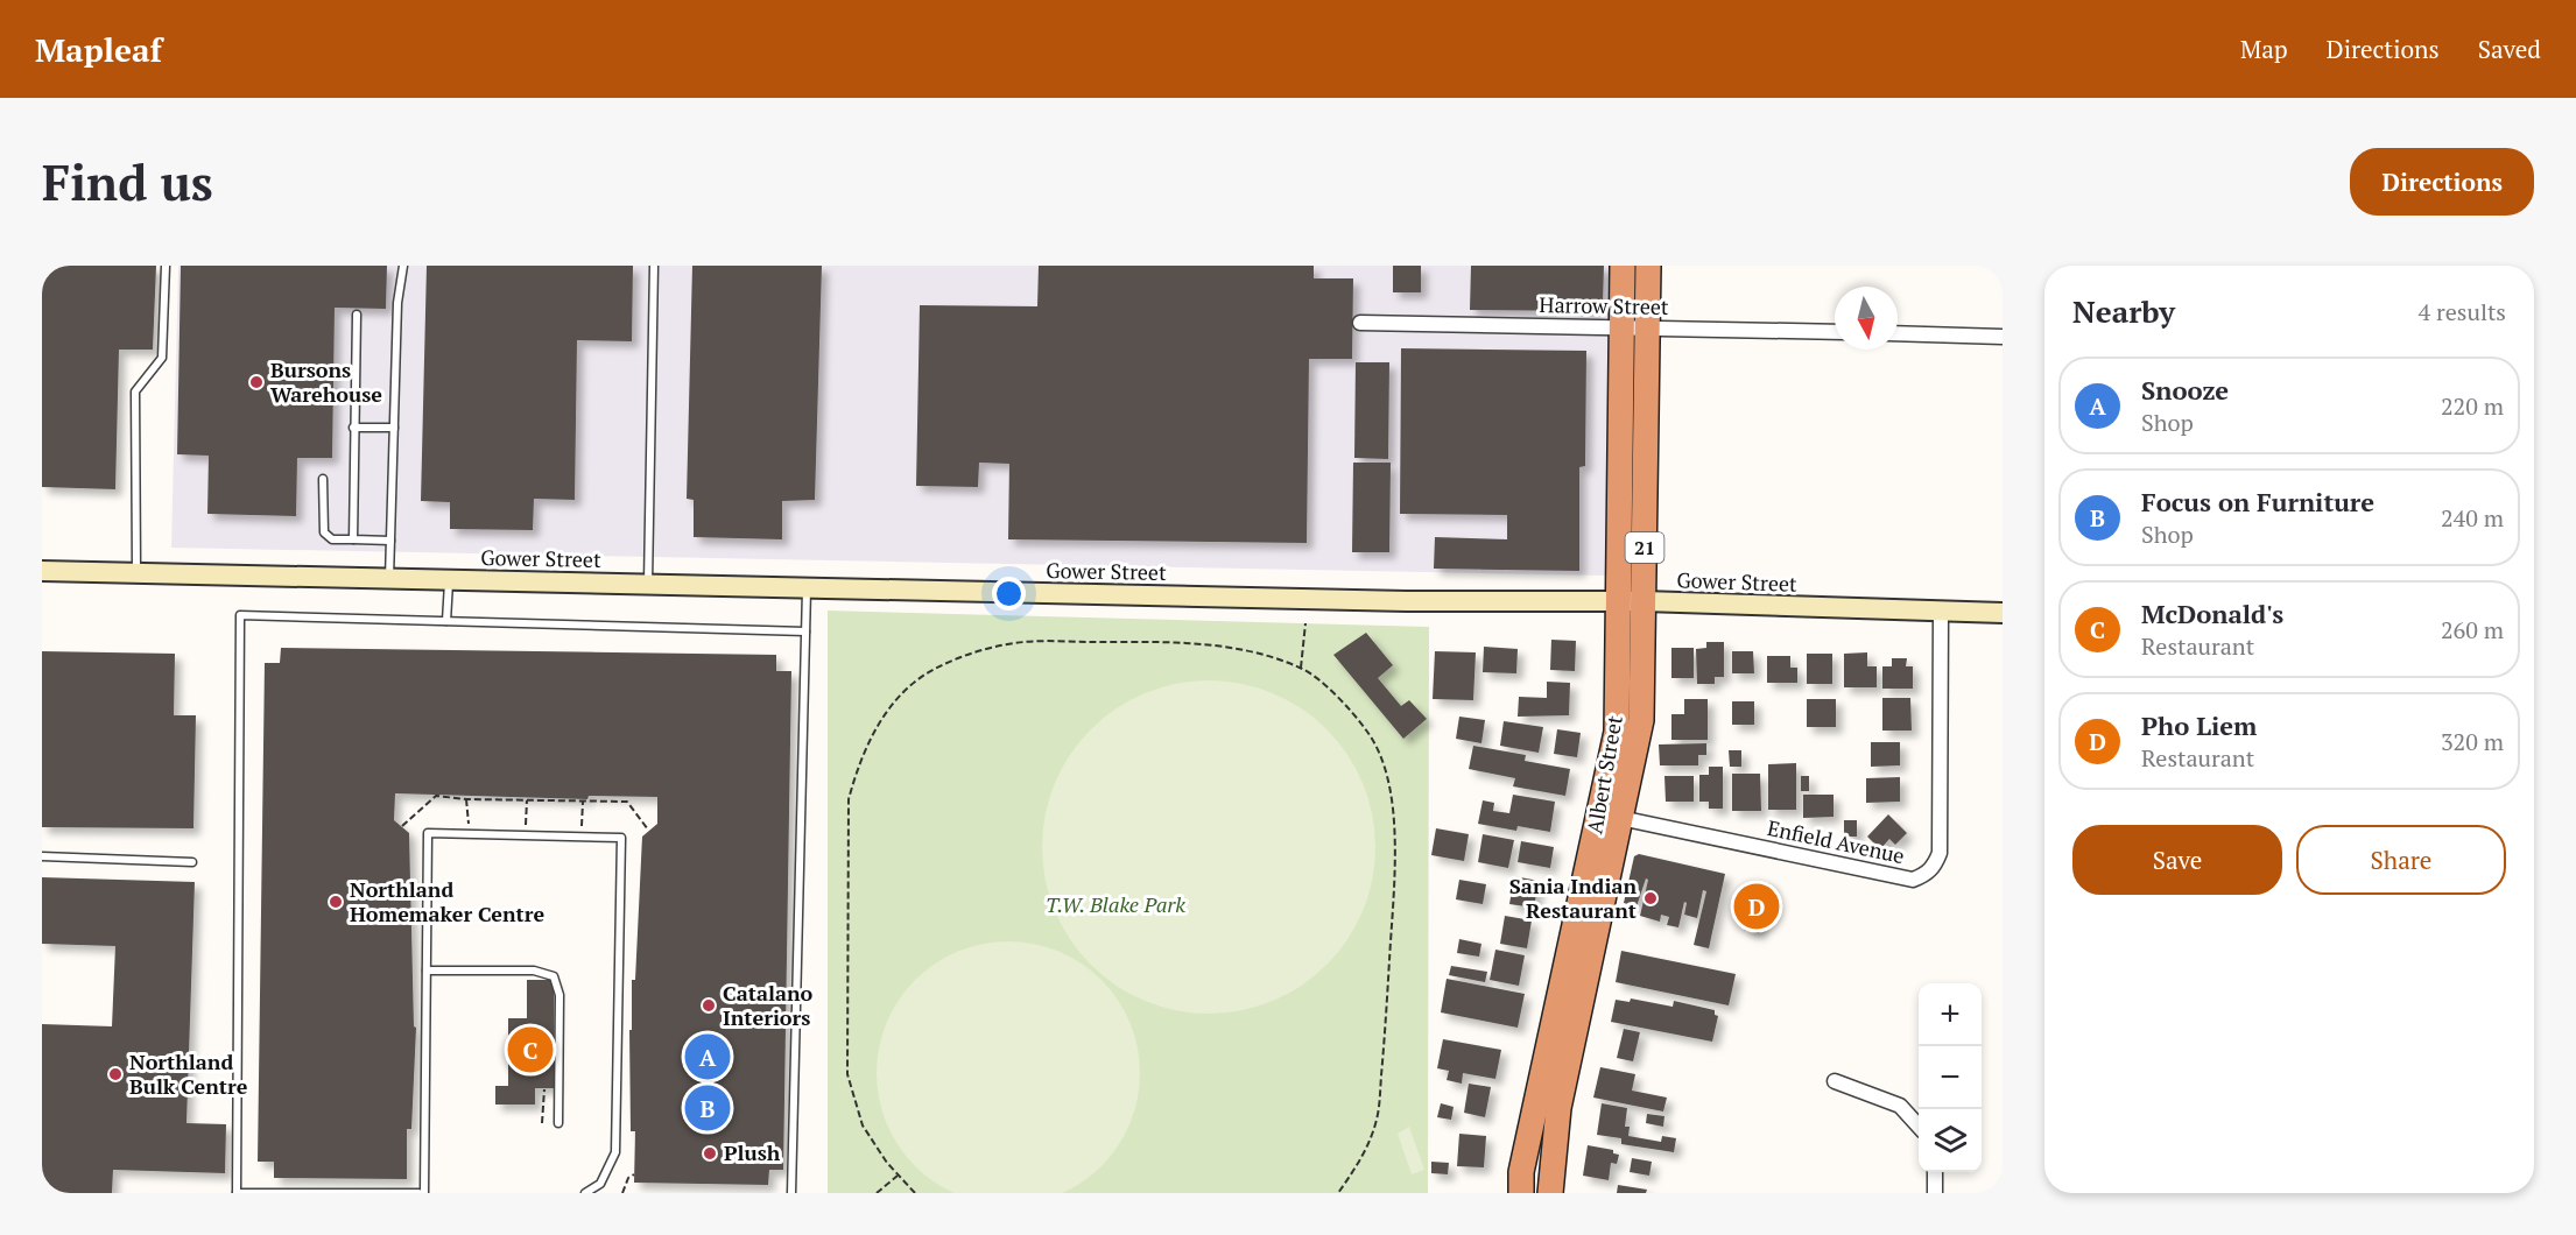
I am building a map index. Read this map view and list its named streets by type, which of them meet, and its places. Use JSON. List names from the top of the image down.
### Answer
{
  "streets": {
    "highway": ["21", "Albert Street"],
    "street": ["Harrow Street", "Gower Street", "Enfield Avenue"]
  },
  "crossings": [
    ["Harrow Street", "Albert Street"],
    ["Gower Street", "Albert Street"],
    ["Gower Street", "Enfield Avenue"],
    ["Albert Street", "Enfield Avenue"]
  ],
  "parks": ["T.W. Blake Park"],
  "places": [
    "Bursons Warehouse",
    "Sania Indian Restaurant",
    "Northland Homemaker Centre",
    "Catalano Interiors",
    "Northland Bulk Centre",
    "Plush"
  ],
  "north": "bottom",
  "page": {
    "header": "Mapleaf",
    "nav": ["Map", "Directions", "Saved"],
    "buttons": [
      "Directions",
      ["Save", "Share"]
    ],
    "title": "Find us",
    "heading": ["Nearby", "4 results"],
    "list": [
      {
        "mark": "A",
        "name": "Snooze",
        "note": "Shop",
        "value": "220 m"
      },
      {
        "mark": "B",
        "name": "Focus on Furniture",
        "note": "Shop",
        "value": "240 m"
      },
      {
        "mark": "C",
        "name": "McDonald's",
        "note": "Restaurant",
        "value": "260 m"
      },
      {
        "mark": "D",
        "name": "Pho Liem",
        "note": "Restaurant",
        "value": "320 m"
      }
    ],
    "pins": [
      "D",
      "C",
      "A",
      "B"
    ],
    "map_buttons": ["+", "−"]
  }
}
